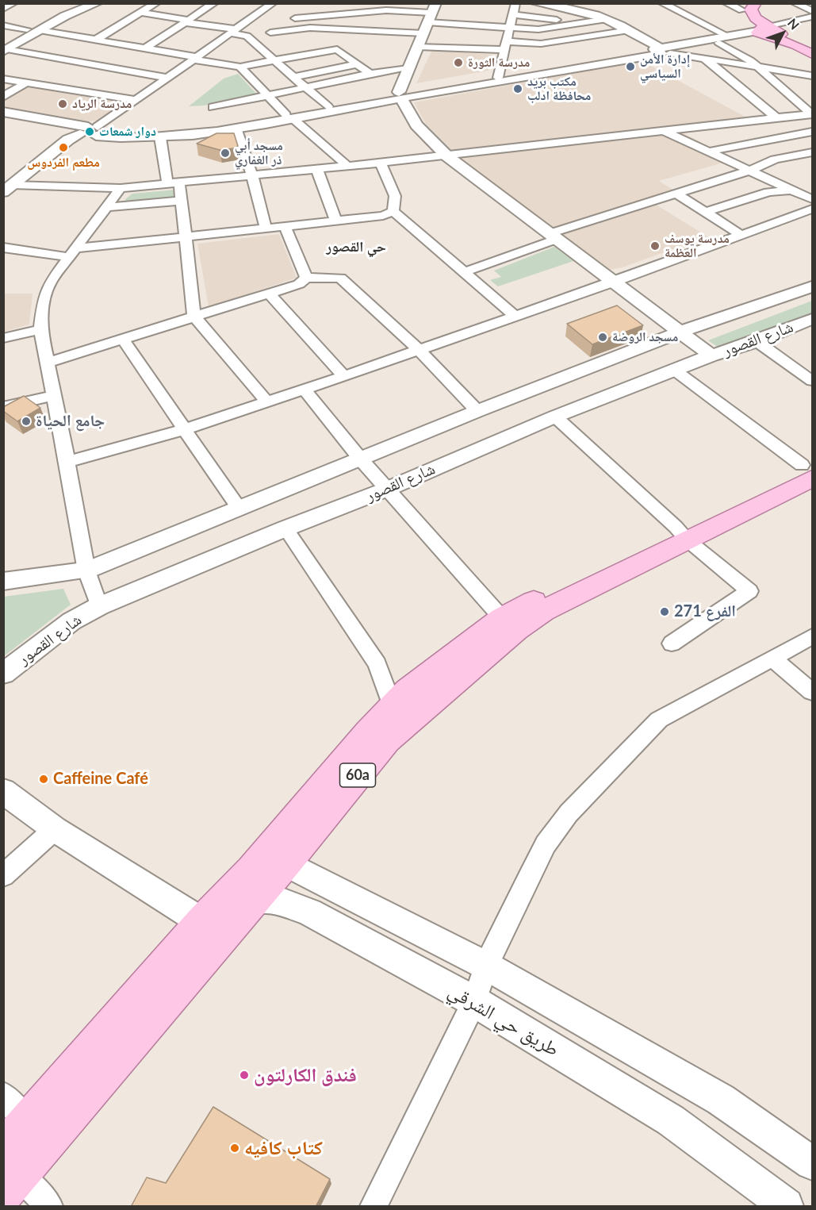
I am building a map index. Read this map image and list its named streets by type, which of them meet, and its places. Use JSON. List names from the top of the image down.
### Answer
{
  "streets": {
    "main road": ["60a"],
    "street": ["شارع القصور", "طريق حي الشرقي"]
  },
  "crossings": [
    ["60a", "طريق حي الشرقي"]
  ],
  "districts": ["حي القصور"],
  "places": [
    "مدرسة الثورة",
    "إدارة الأمن السياسي",
    "مكتب بريد محافظة ادلب",
    "مدرسة الرياد",
    "دوار شمعات",
    "مطعم الفردوس",
    "مسجد أبي ذر الغفاري",
    "مدرسة يوسف العظمة",
    "مسجد الروضة",
    "جامع الحياة",
    "الفرع 271",
    "Caffeine Café",
    "فندق الكارلتون",
    "كتاب كافيه"
  ],
  "north": "top right"
}
